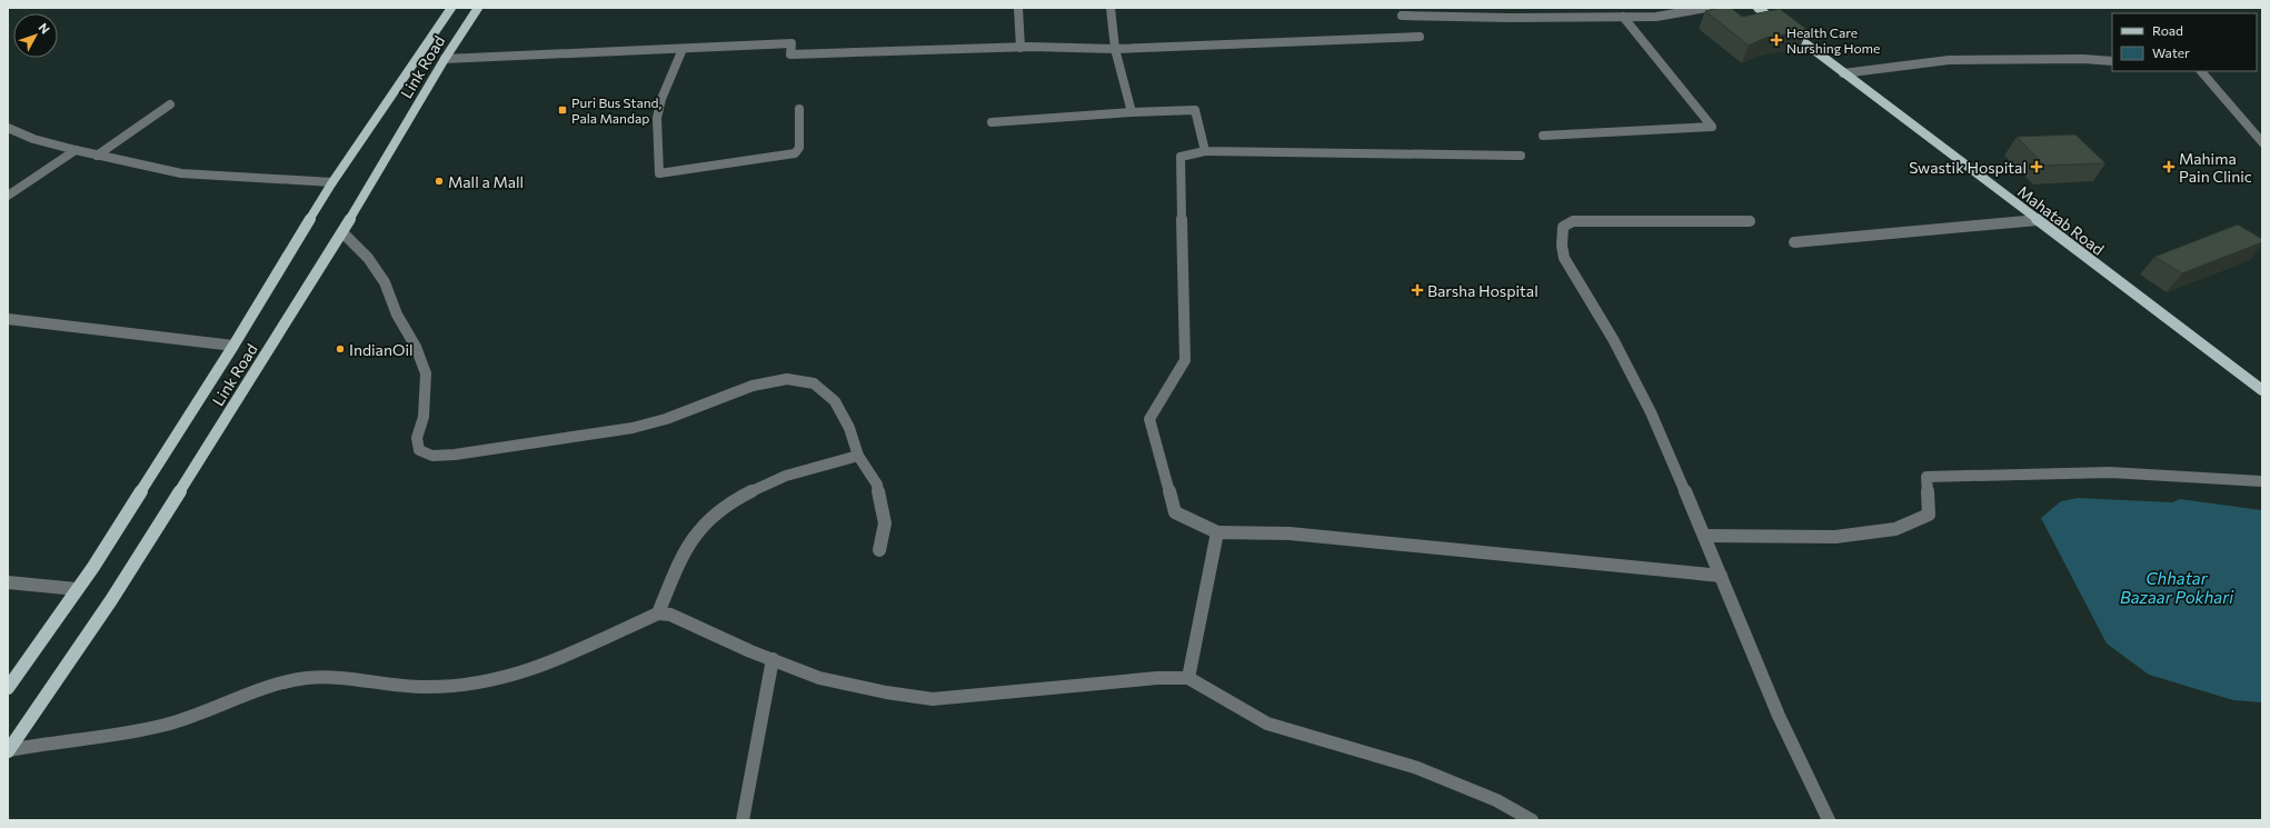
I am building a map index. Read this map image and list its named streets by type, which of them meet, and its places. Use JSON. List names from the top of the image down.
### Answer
{
  "streets": {
    "main road": ["Link Road", "Mahatab Road"]
  },
  "water": ["Chhatar Bazaar Pokhari"],
  "places": {
    "health": [
      "Health Care Nurshing Home",
      "Swastik Hospital",
      "Mahima Pain Clinic",
      "Barsha Hospital"
    ],
    "transit": ["Puri Bus Stand, Pala Mandap"],
    "other": ["Mall a Mall", "IndianOil"]
  },
  "legend": ["Road", "Water"],
  "north": "top right"
}
